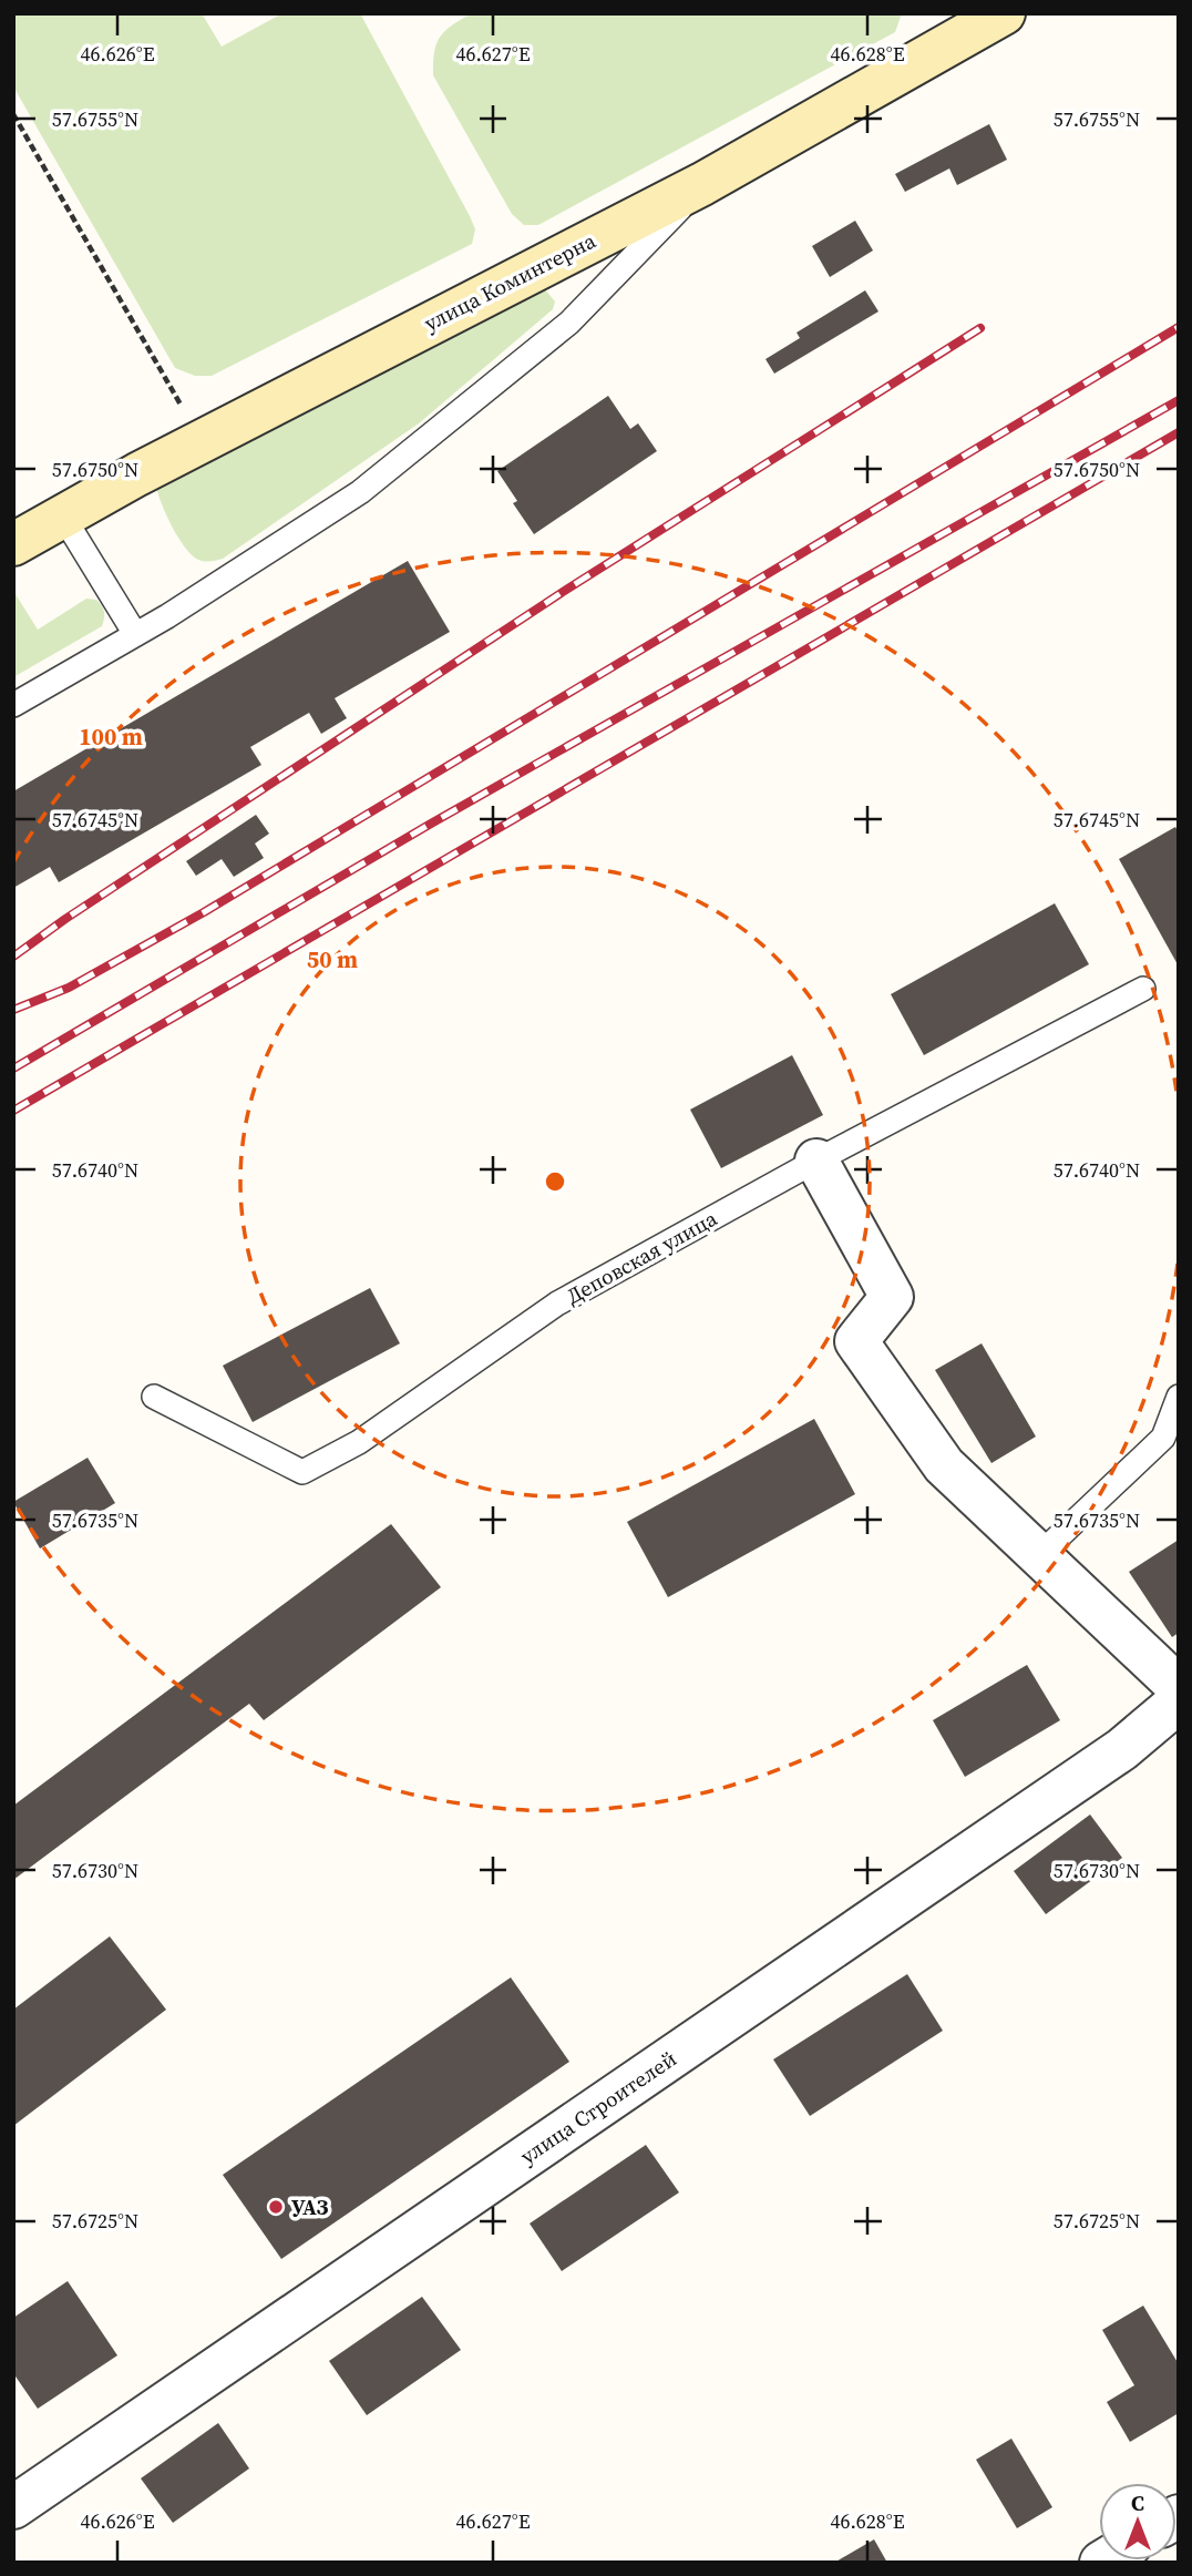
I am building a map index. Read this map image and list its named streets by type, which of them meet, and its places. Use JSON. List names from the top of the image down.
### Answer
{
  "streets": {
    "street": ["улица Коминтерна", "улица Строителей"],
    "lane": ["Деповская улица"]
  },
  "places": ["УАЗ"],
  "north": "top",
  "coordinates": [
    "46.626°E",
    "46.627°E",
    "46.628°E",
    "57.6755°N",
    "57.6750°N",
    "57.6745°N",
    "57.6740°N",
    "57.6735°N",
    "57.6730°N",
    "57.6725°N"
  ],
  "rings": ["100 m", "50 m"]
}
